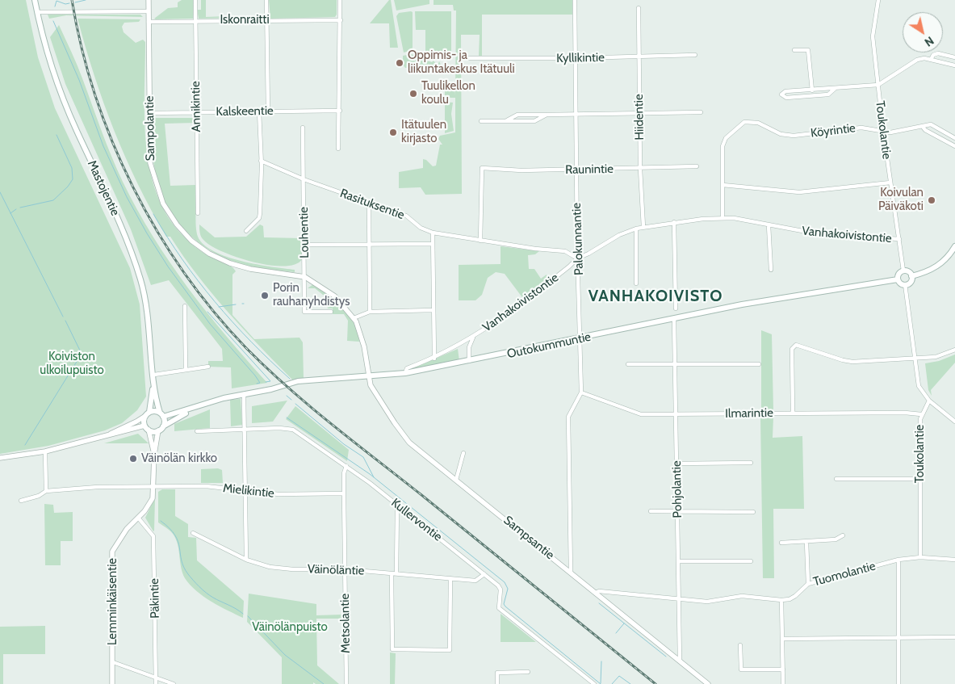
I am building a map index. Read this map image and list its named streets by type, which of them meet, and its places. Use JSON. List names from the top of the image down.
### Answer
{
  "streets": {
    "main road": ["Mastojentie", "Outokummuntie"],
    "street": [
      "Iskonraitti",
      "Kyllikintie",
      "Annikintie",
      "Kalskeentie",
      "Hiidentie",
      "Sampolantie",
      "Toukolantie",
      "Köyrintie",
      "Raunintie",
      "Rasituksentie",
      "Louhentie",
      "Vanhakoivistontie",
      "Palokunnantie",
      "Ilmarintie",
      "Pohjolantie",
      "Mielikintie",
      "Kullervontie",
      "Sampsantie",
      "Väinöläntie",
      "Tuomolantie",
      "Päkintie",
      "Lemminkäisentie",
      "Metsolantie"
    ]
  },
  "crossings": [
    ["Iskonraitti", "Annikintie"],
    ["Iskonraitti", "Sampolantie"],
    ["Kyllikintie", "Hiidentie"],
    ["Kyllikintie", "Palokunnantie"],
    ["Annikintie", "Kalskeentie"],
    ["Kalskeentie", "Sampolantie"],
    ["Hiidentie", "Raunintie"],
    ["Hiidentie", "Vanhakoivistontie"],
    ["Sampolantie", "Louhentie"],
    ["Sampolantie", "Outokummuntie"],
    ["Sampolantie", "Sampsantie"],
    ["Toukolantie", "Köyrintie"],
    ["Toukolantie", "Vanhakoivistontie"],
    ["Toukolantie", "Outokummuntie"],
    ["Toukolantie", "Ilmarintie"],
    ["Toukolantie", "Tuomolantie"],
    ["Raunintie", "Rasituksentie"],
    ["Raunintie", "Palokunnantie"],
    ["Mastojentie", "Outokummuntie"],
    ["Rasituksentie", "Louhentie"],
    ["Rasituksentie", "Vanhakoivistontie"],
    ["Rasituksentie", "Palokunnantie"],
    ["Vanhakoivistontie", "Palokunnantie"],
    ["Vanhakoivistontie", "Outokummuntie"],
    ["Palokunnantie", "Outokummuntie"],
    ["Palokunnantie", "Ilmarintie"],
    ["Palokunnantie", "Sampsantie"],
    ["Outokummuntie", "Pohjolantie"],
    ["Outokummuntie", "Sampsantie"],
    ["Ilmarintie", "Pohjolantie"],
    ["Pohjolantie", "Sampsantie"],
    ["Pohjolantie", "Tuomolantie"],
    ["Mielikintie", "Lemminkäisentie"],
    ["Mielikintie", "Metsolantie"],
    ["Kullervontie", "Väinöläntie"],
    ["Kullervontie", "Metsolantie"],
    ["Sampsantie", "Tuomolantie"],
    ["Väinöläntie", "Metsolantie"],
    ["Päkintie", "Lemminkäisentie"]
  ],
  "districts": ["VANHAKOIVISTO"],
  "parks": ["Koiviston ulkoilupuisto", "Väinölänpuisto"],
  "places": [
    "Oppimis- ja liikuntakeskus Itätuuli",
    "Tuulikellon koulu",
    "Itätuulen kirjasto",
    "Koivulan Päiväkoti",
    "Porin rauhanyhdistys",
    "Väinölän kirkko"
  ],
  "north": "bottom right"
}
